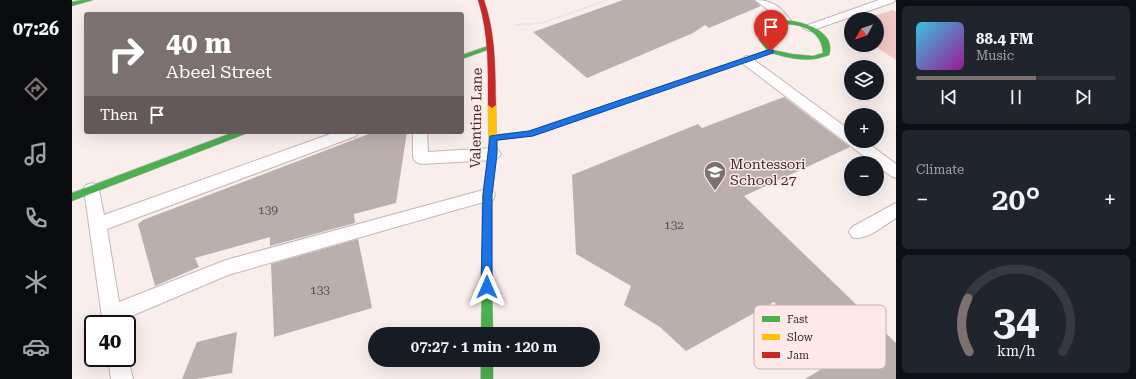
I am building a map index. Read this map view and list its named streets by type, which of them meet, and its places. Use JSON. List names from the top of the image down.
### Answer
{
  "streets": {
    "street": ["Valentine Lane"]
  },
  "places": {
    "school or university": ["Montessori School 27"]
  },
  "house_numbers": ["139", "132", "133"],
  "legend": ["Fast", "Slow", "Jam"],
  "north": "bottom left",
  "page": {
    "tabs": "07:26",
    "map_buttons": ["+", "−"],
    "turn": ["40 m", "Abeel Street"],
    "song": ["88.4 FM", "Music"],
    "then": "Then",
    "tile": "Climate",
    "heat": ["−", "20°", "+"],
    "limit": "40",
    "trip": "07:27 · 1 min · 120 m",
    "gauge": ["34", "km/h"]
  }
}
